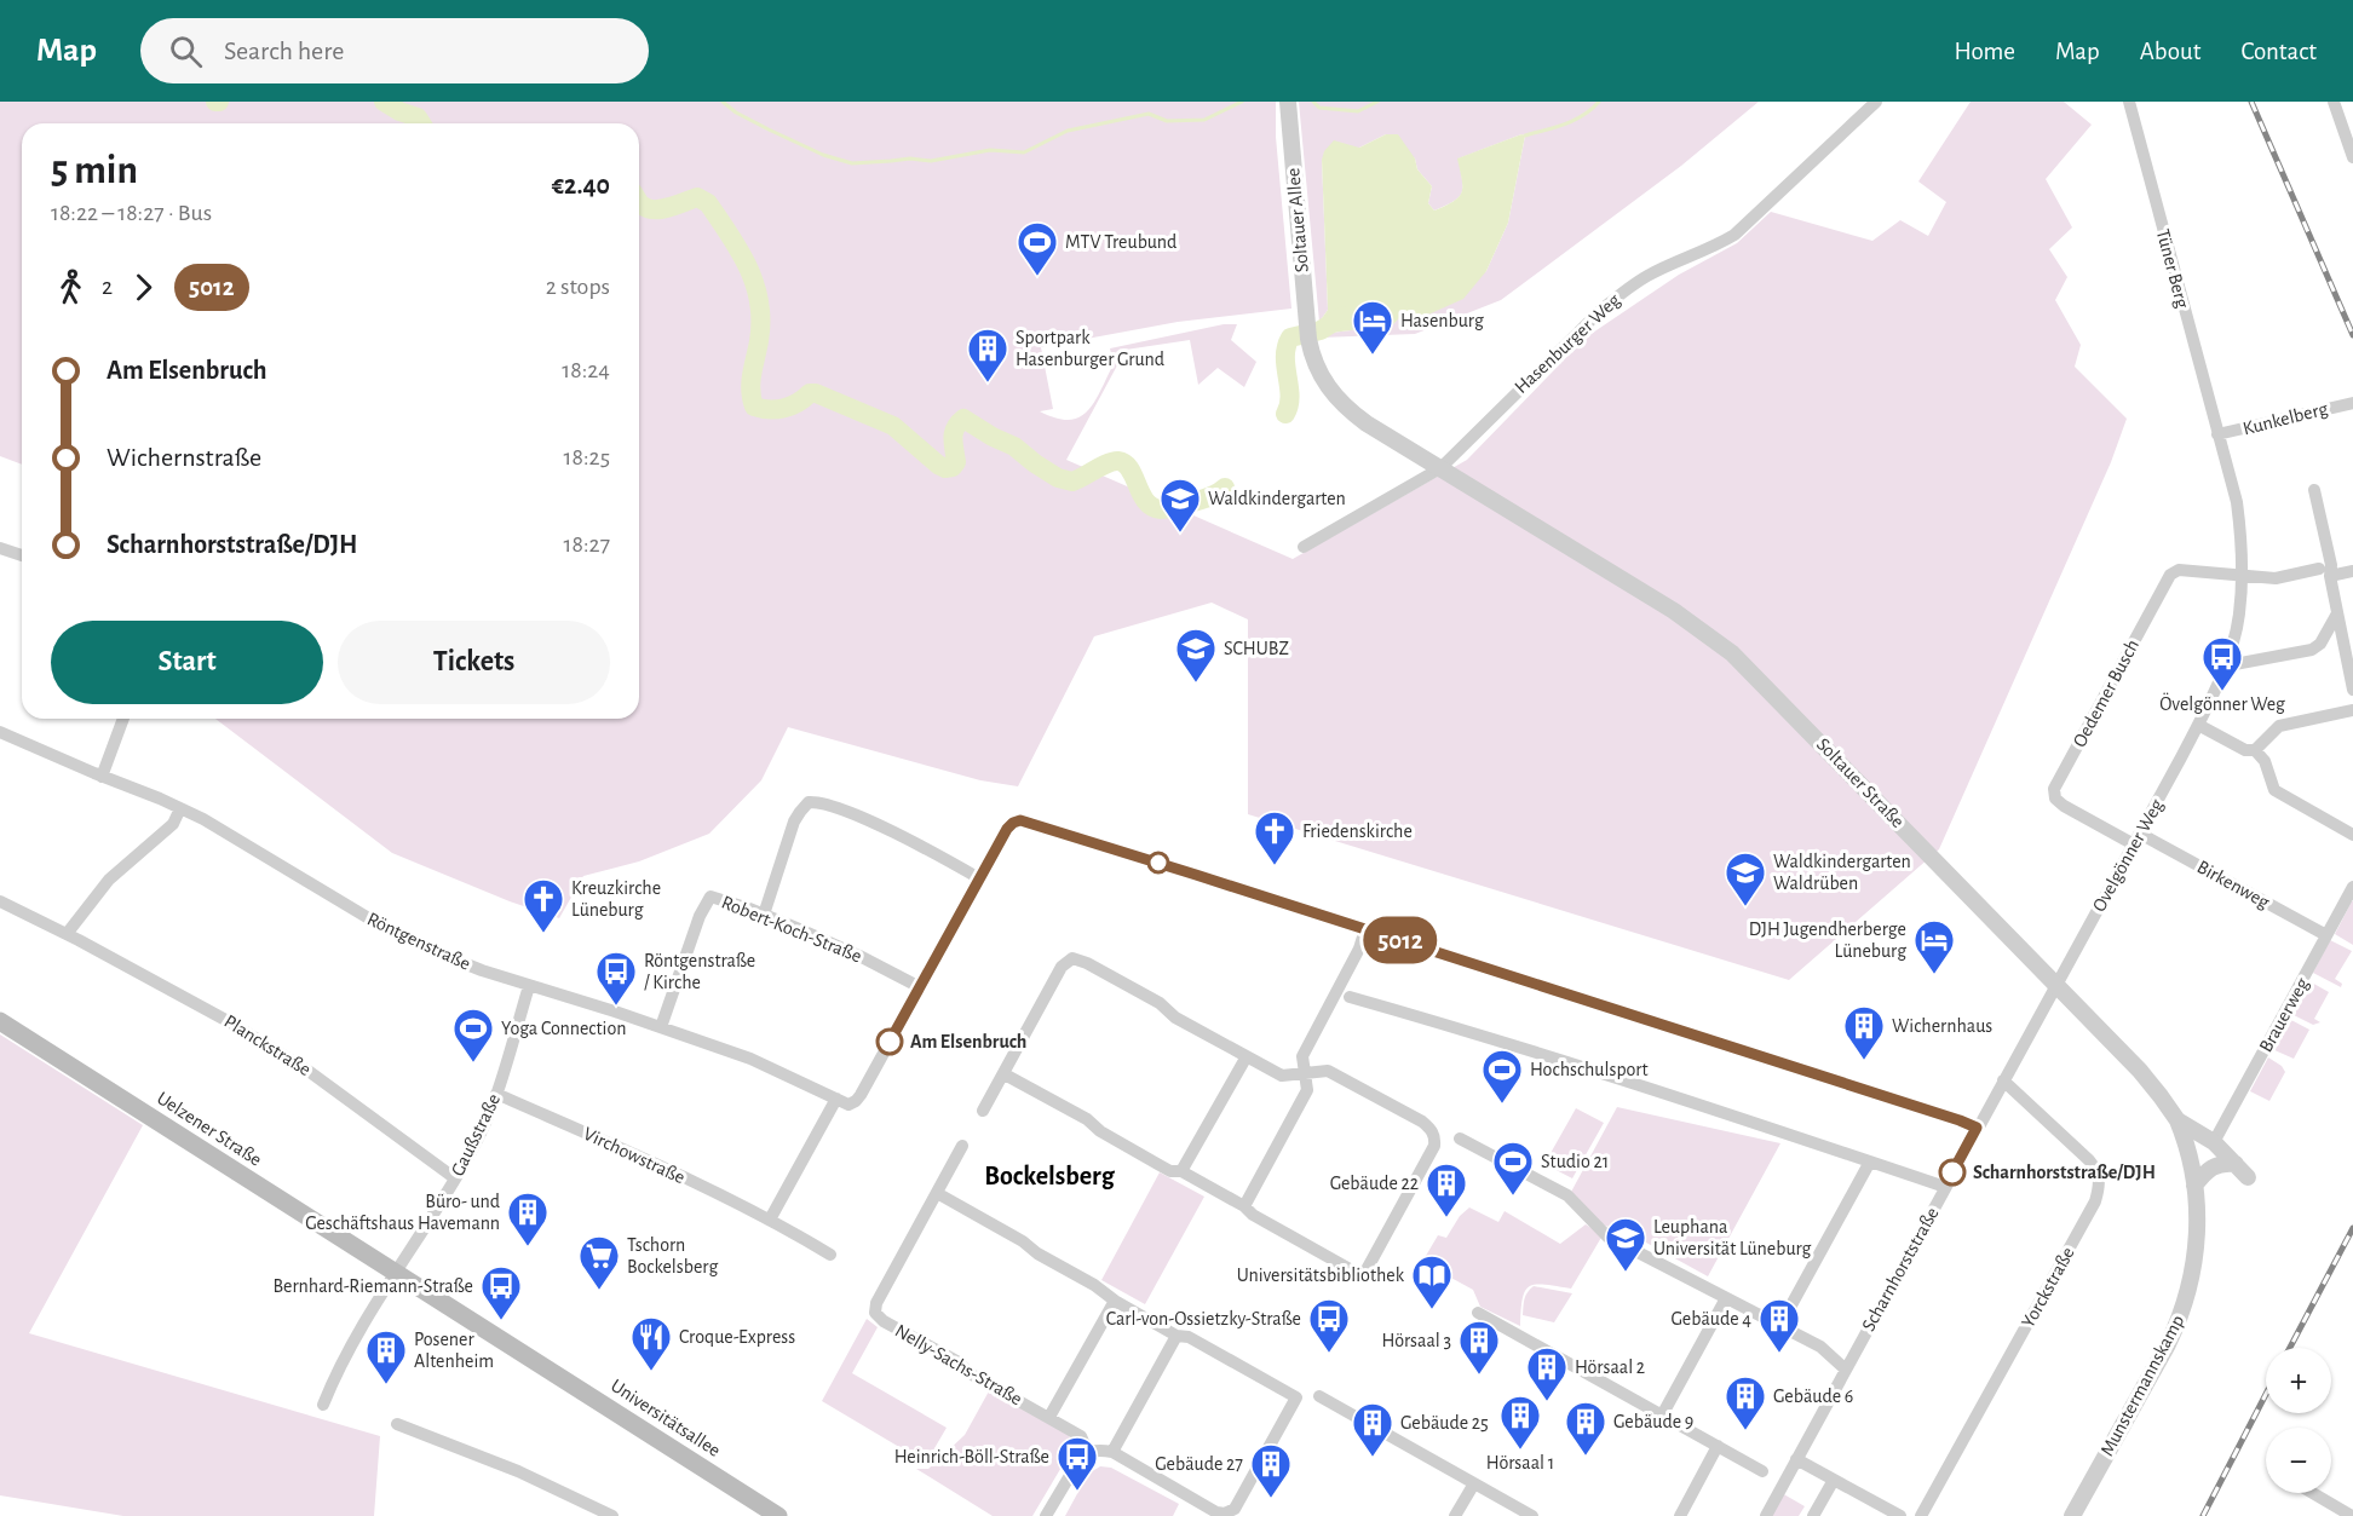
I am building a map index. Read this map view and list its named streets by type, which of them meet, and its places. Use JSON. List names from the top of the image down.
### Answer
{
  "streets": {
    "main road": ["Uelzener Straße", "Universitätsallee"],
    "street": [
      "Soltauer Allee",
      "Tüner Berg",
      "Hasenburger Weg",
      "Kunkelberg",
      "Oedemer Busch",
      "Soltauer Straße",
      "Ovelgönner Weg",
      "Birkenweg",
      "Robert-Koch-Straße",
      "Röntgenstraße",
      "Brauerweg",
      "Planckstraße",
      "Gaußstraße",
      "Virchowstraße",
      "Scharnhorststraße",
      "Yorckstraße",
      "Nelly-Sachs-Straße",
      "Munstermannskamp"
    ]
  },
  "crossings": [
    ["Soltauer Allee", "Hasenburger Weg"],
    ["Soltauer Allee", "Soltauer Straße"],
    ["Tüner Berg", "Kunkelberg"],
    ["Tüner Berg", "Ovelgönner Weg"],
    ["Hasenburger Weg", "Soltauer Straße"],
    ["Kunkelberg", "Ovelgönner Weg"],
    ["Oedemer Busch", "Ovelgönner Weg"],
    ["Oedemer Busch", "Birkenweg"],
    ["Soltauer Straße", "Ovelgönner Weg"],
    ["Soltauer Straße", "Brauerweg"],
    ["Soltauer Straße", "Scharnhorststraße"],
    ["Soltauer Straße", "Munstermannskamp"],
    ["Ovelgönner Weg", "Birkenweg"],
    ["Ovelgönner Weg", "Scharnhorststraße"],
    ["Birkenweg", "Brauerweg"],
    ["Robert-Koch-Straße", "Röntgenstraße"],
    ["Röntgenstraße", "Gaußstraße"],
    ["Planckstraße", "Gaußstraße"],
    ["Uelzener Straße", "Gaußstraße"],
    ["Uelzener Straße", "Universitätsallee"],
    ["Gaußstraße", "Virchowstraße"],
    ["Gaußstraße", "Universitätsallee"],
    ["Scharnhorststraße", "Yorckstraße"]
  ],
  "districts": ["Bockelsberg"],
  "places": {
    "sports": [
      "MTV Treubund",
      "Yoga Connection",
      "Hochschulsport",
      "Studio 21"
    ],
    "hotel": ["Hasenburg", "DJH Jugendherberge Lüneburg"],
    "building": [
      "Sportpark Hasenburger Grund",
      "Wichernhaus",
      "Gebäude 22",
      "Büro- und Geschäftshaus Havemann",
      "Gebäude 4",
      "Hörsaal 3",
      "Posener Altenheim",
      "Hörsaal 2",
      "Gebäude 6",
      "Hörsaal 1",
      "Gebäude 9",
      "Gebäude 25",
      "Gebäude 27"
    ],
    "school or university": [
      "Waldkindergarten",
      "SCHUBZ",
      "Waldkindergarten Waldrüben",
      "Leuphana Universität Lüneburg"
    ],
    "bus stop": [
      "Övelgönner Weg",
      "Röntgenstraße / Kirche",
      "Bernhard-Riemann-Straße",
      "Carl-von-Ossietzky-Straße",
      "Heinrich-Böll-Straße"
    ],
    "church": ["Friedenskirche", "Kreuzkirche Lüneburg"],
    "other": ["Am Elsenbruch", "Scharnhorststraße/DJH"],
    "supermarket": ["Tschorn Bockelsberg"],
    "library": ["Universitätsbibliothek"],
    "restaurant": ["Croque-Express"]
  },
  "lines": ["bus line 5012"],
  "page": {
    "header": "Map",
    "search": "Search here",
    "nav": [
      "Home",
      "Map",
      "About",
      "Contact"
    ],
    "on_map": "5012",
    "heading": ["5 min", "18:22 – 18:27 · Bus", "€2.40"],
    "legs": ["2", "5012", "2 stops"],
    "list": [
      {
        "name": "Am Elsenbruch",
        "value": "18:24"
      },
      {
        "name": "Wichernstraße",
        "value": "18:25"
      },
      {
        "name": "Scharnhorststraße/DJH",
        "value": "18:27"
      }
    ],
    "buttons": ["Start", "Tickets"],
    "map_buttons": ["+", "−"]
  }
}
